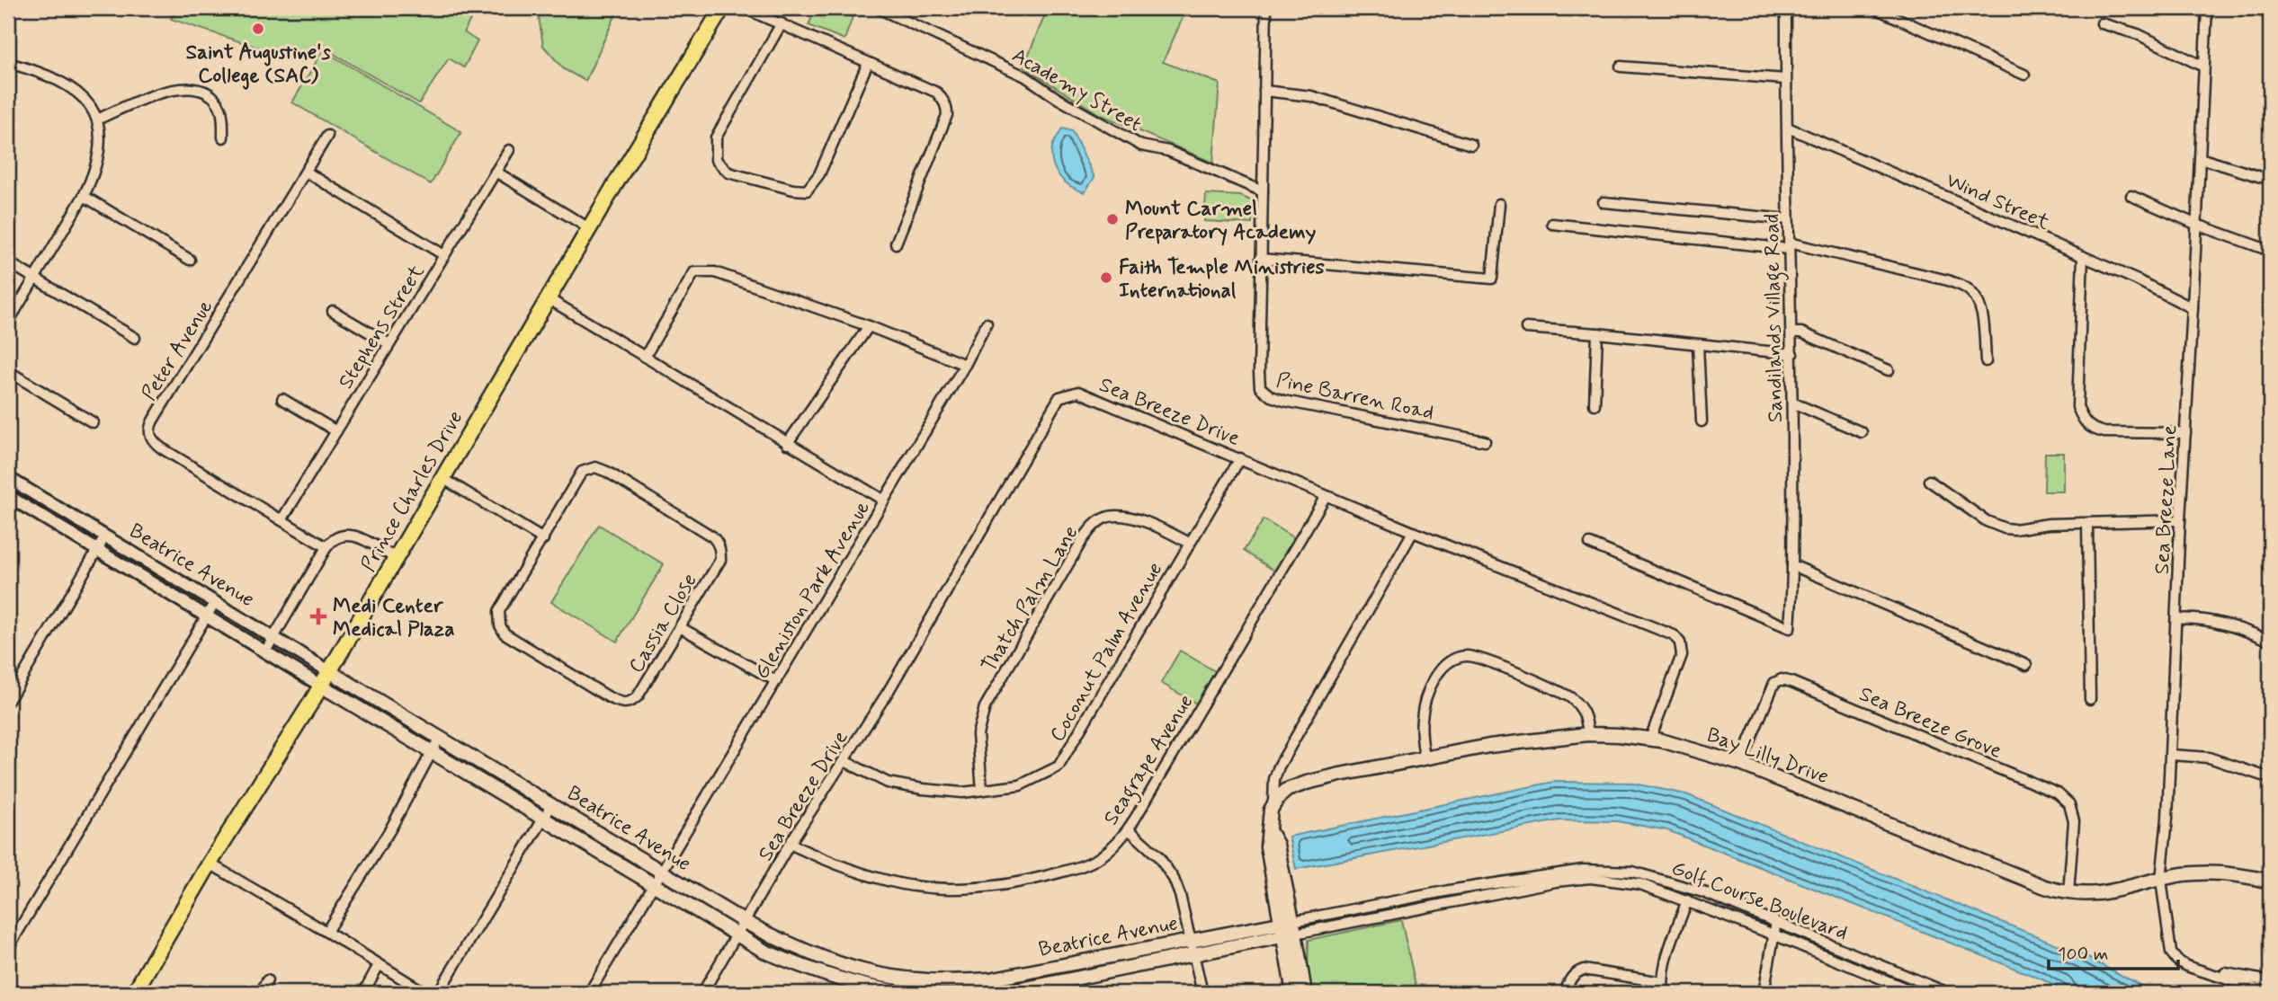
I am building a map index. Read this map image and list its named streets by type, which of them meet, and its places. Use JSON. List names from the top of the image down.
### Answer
{
  "streets": {
    "highway": ["Prince Charles Drive"],
    "main road": ["Beatrice Avenue", "Bay Lilly Drive"],
    "street": [
      "Academy Street",
      "Wind Street",
      "Sandilands Village Road",
      "Stephens Street",
      "Peter Avenue",
      "Pine Barren Road",
      "Sea Breeze Drive",
      "Sea Breeze Lane",
      "Gleniston Park Avenue",
      "Thatch Palm Lane",
      "Cassia Close",
      "Coconut Palm Avenue",
      "Sea Breeze Grove",
      "Seagrape Avenue",
      "Golf Course Boulevard"
    ]
  },
  "crossings": [
    ["Academy Street", "Pine Barren Road"],
    ["Wind Street", "Sandilands Village Road"],
    ["Wind Street", "Sea Breeze Lane"],
    ["Stephens Street", "Peter Avenue"],
    ["Sea Breeze Drive", "Beatrice Avenue"],
    ["Sea Breeze Drive", "Coconut Palm Avenue"],
    ["Sea Breeze Drive", "Bay Lilly Drive"],
    ["Sea Breeze Drive", "Seagrape Avenue"],
    ["Prince Charles Drive", "Beatrice Avenue"],
    ["Sea Breeze Lane", "Bay Lilly Drive"],
    ["Beatrice Avenue", "Gleniston Park Avenue"],
    ["Beatrice Avenue", "Golf Course Boulevard"],
    ["Thatch Palm Lane", "Coconut Palm Avenue"],
    ["Sea Breeze Grove", "Bay Lilly Drive"]
  ],
  "places": {
    "other": ["Saint Augustine's College (SAC)", "Mount Carmel Preparatory Academy", "Faith Temple Ministries International"],
    "health": ["Medi Center Medical Plaza"]
  },
  "scale_bar": "100 m"
}
